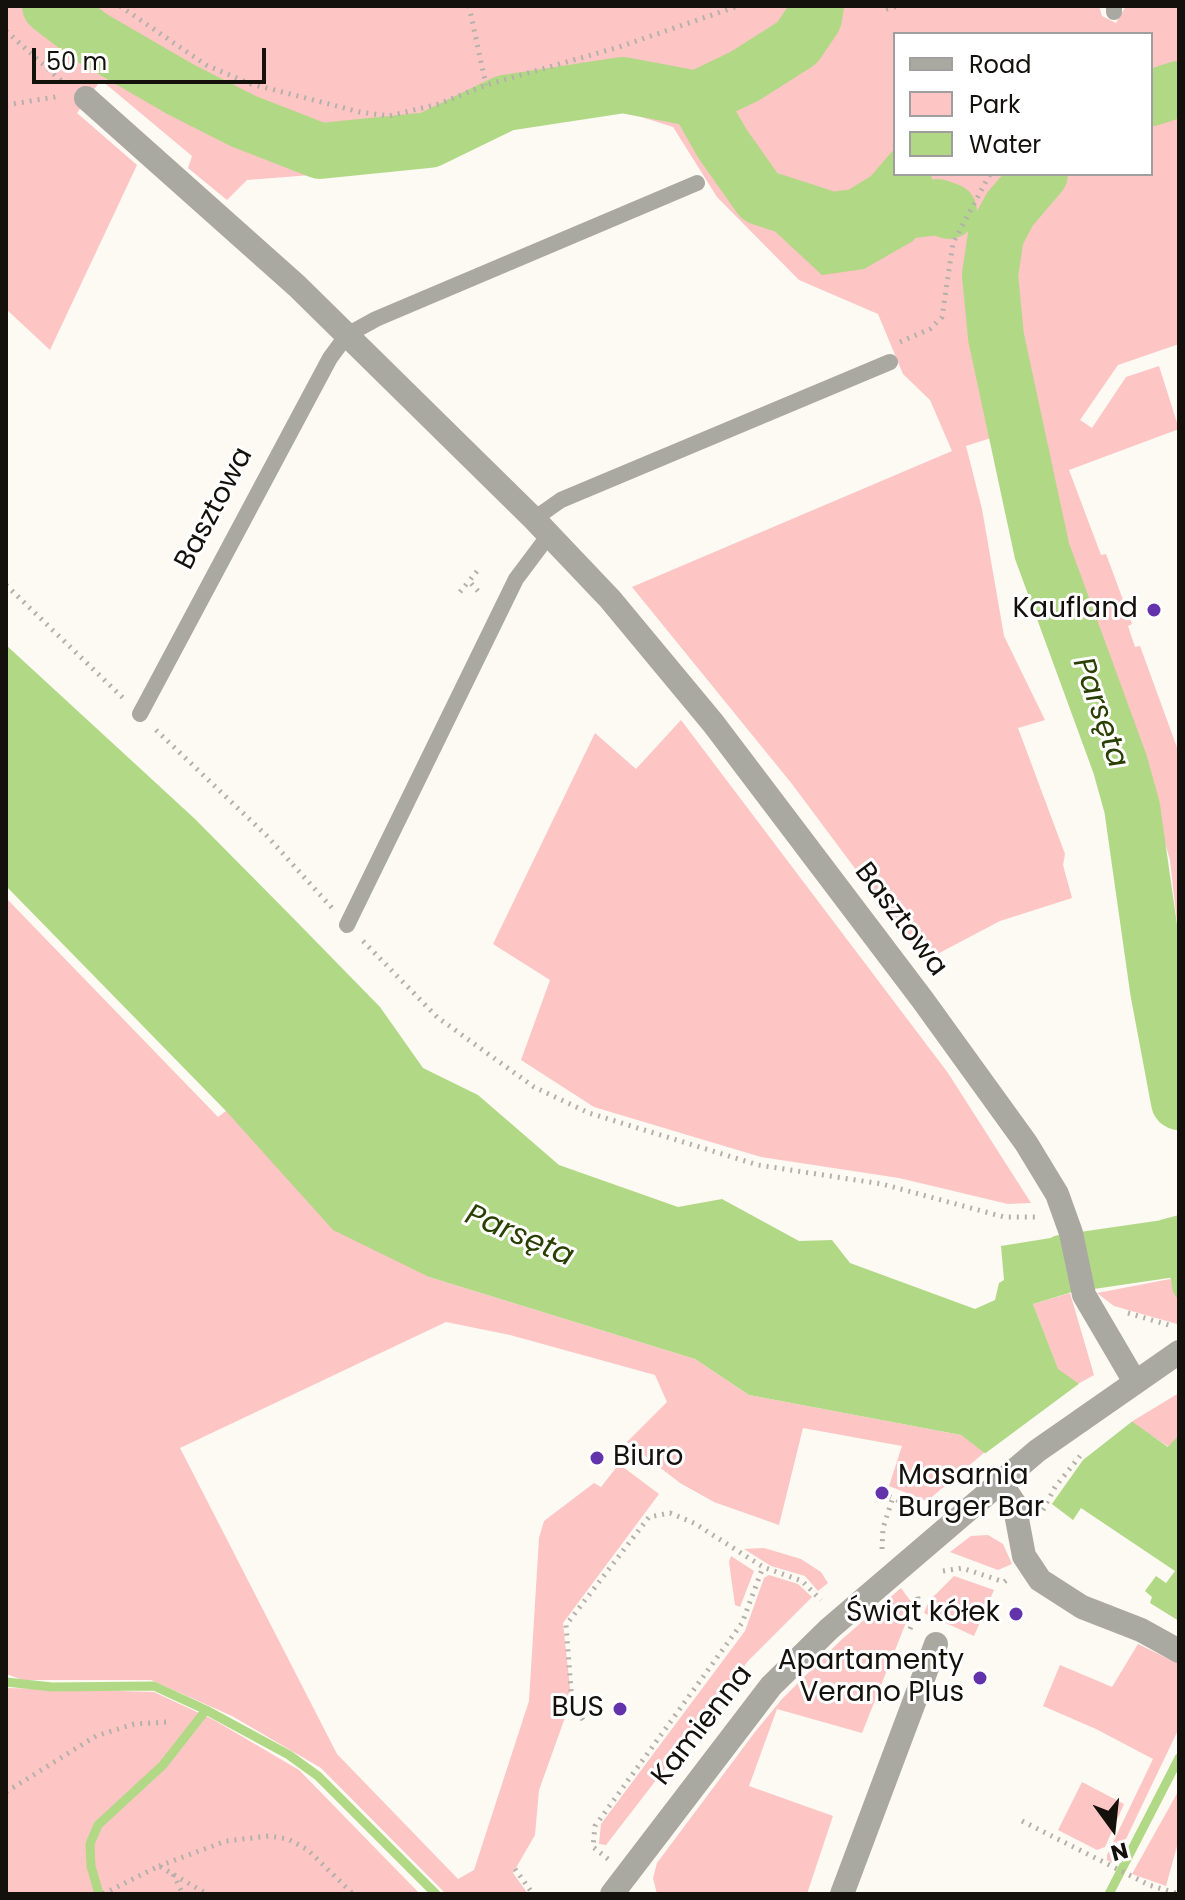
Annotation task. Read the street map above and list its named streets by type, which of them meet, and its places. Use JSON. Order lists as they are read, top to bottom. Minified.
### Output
{"streets":{"street":["Basztowa","Kamienna"]},"crossings":[["Basztowa","Kamienna"]],"water":["Parsęta"],"places":["Kaufland","Biuro","Masarnia Burger Bar","Świat kółek","Apartamenty Verano Plus","BUS"],"legend":["Road","Park","Water"],"scale_bar":"50 m","north":"bottom"}
